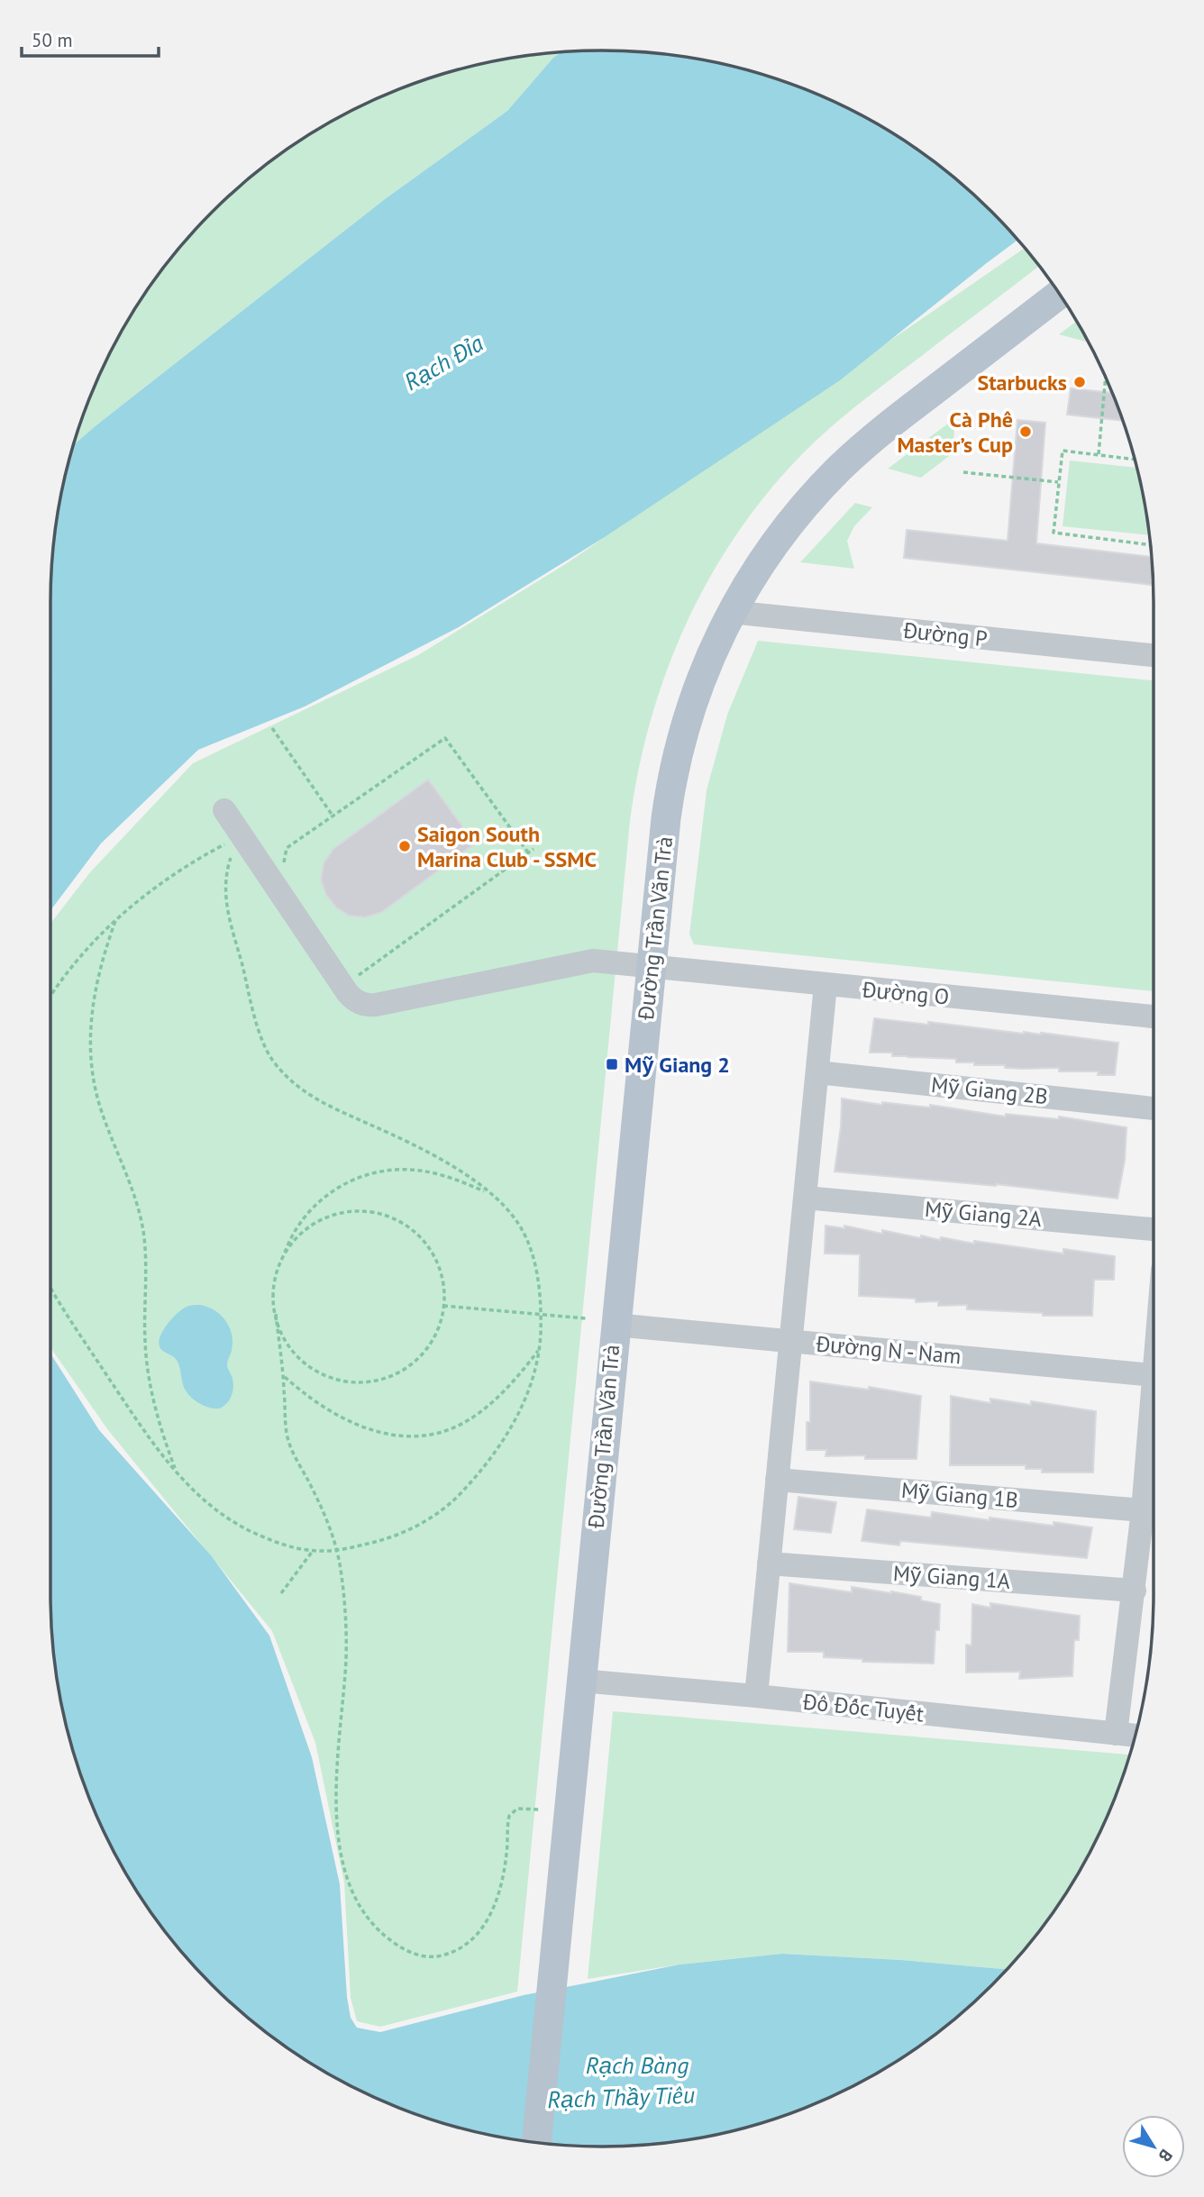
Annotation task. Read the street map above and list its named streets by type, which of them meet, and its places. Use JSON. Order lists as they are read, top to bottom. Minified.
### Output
{"streets":{"main road":["Đường Trần Văn Trà"],"street":["Đường P","Đường O","Mỹ Giang 2B","Mỹ Giang 2A","Đường N - Nam","Mỹ Giang 1B","Mỹ Giang 1A","Đô Đốc Tuyết"]},"crossings":[["Đường P","Đường Trần Văn Trà"],["Đường Trần Văn Trà","Đường O"],["Đường Trần Văn Trà","Đường N - Nam"],["Đường Trần Văn Trà","Đô Đốc Tuyết"]],"water":["Rạch Đỉa","Rạch Bàng","Rạch Thầy Tiêu"],"places":{"other":["Starbucks","Cà Phê Master’s Cup","Saigon South Marina Club - SSMC"],"transit":["Mỹ Giang 2"]},"scale_bar":"50 m","north":"bottom right"}
